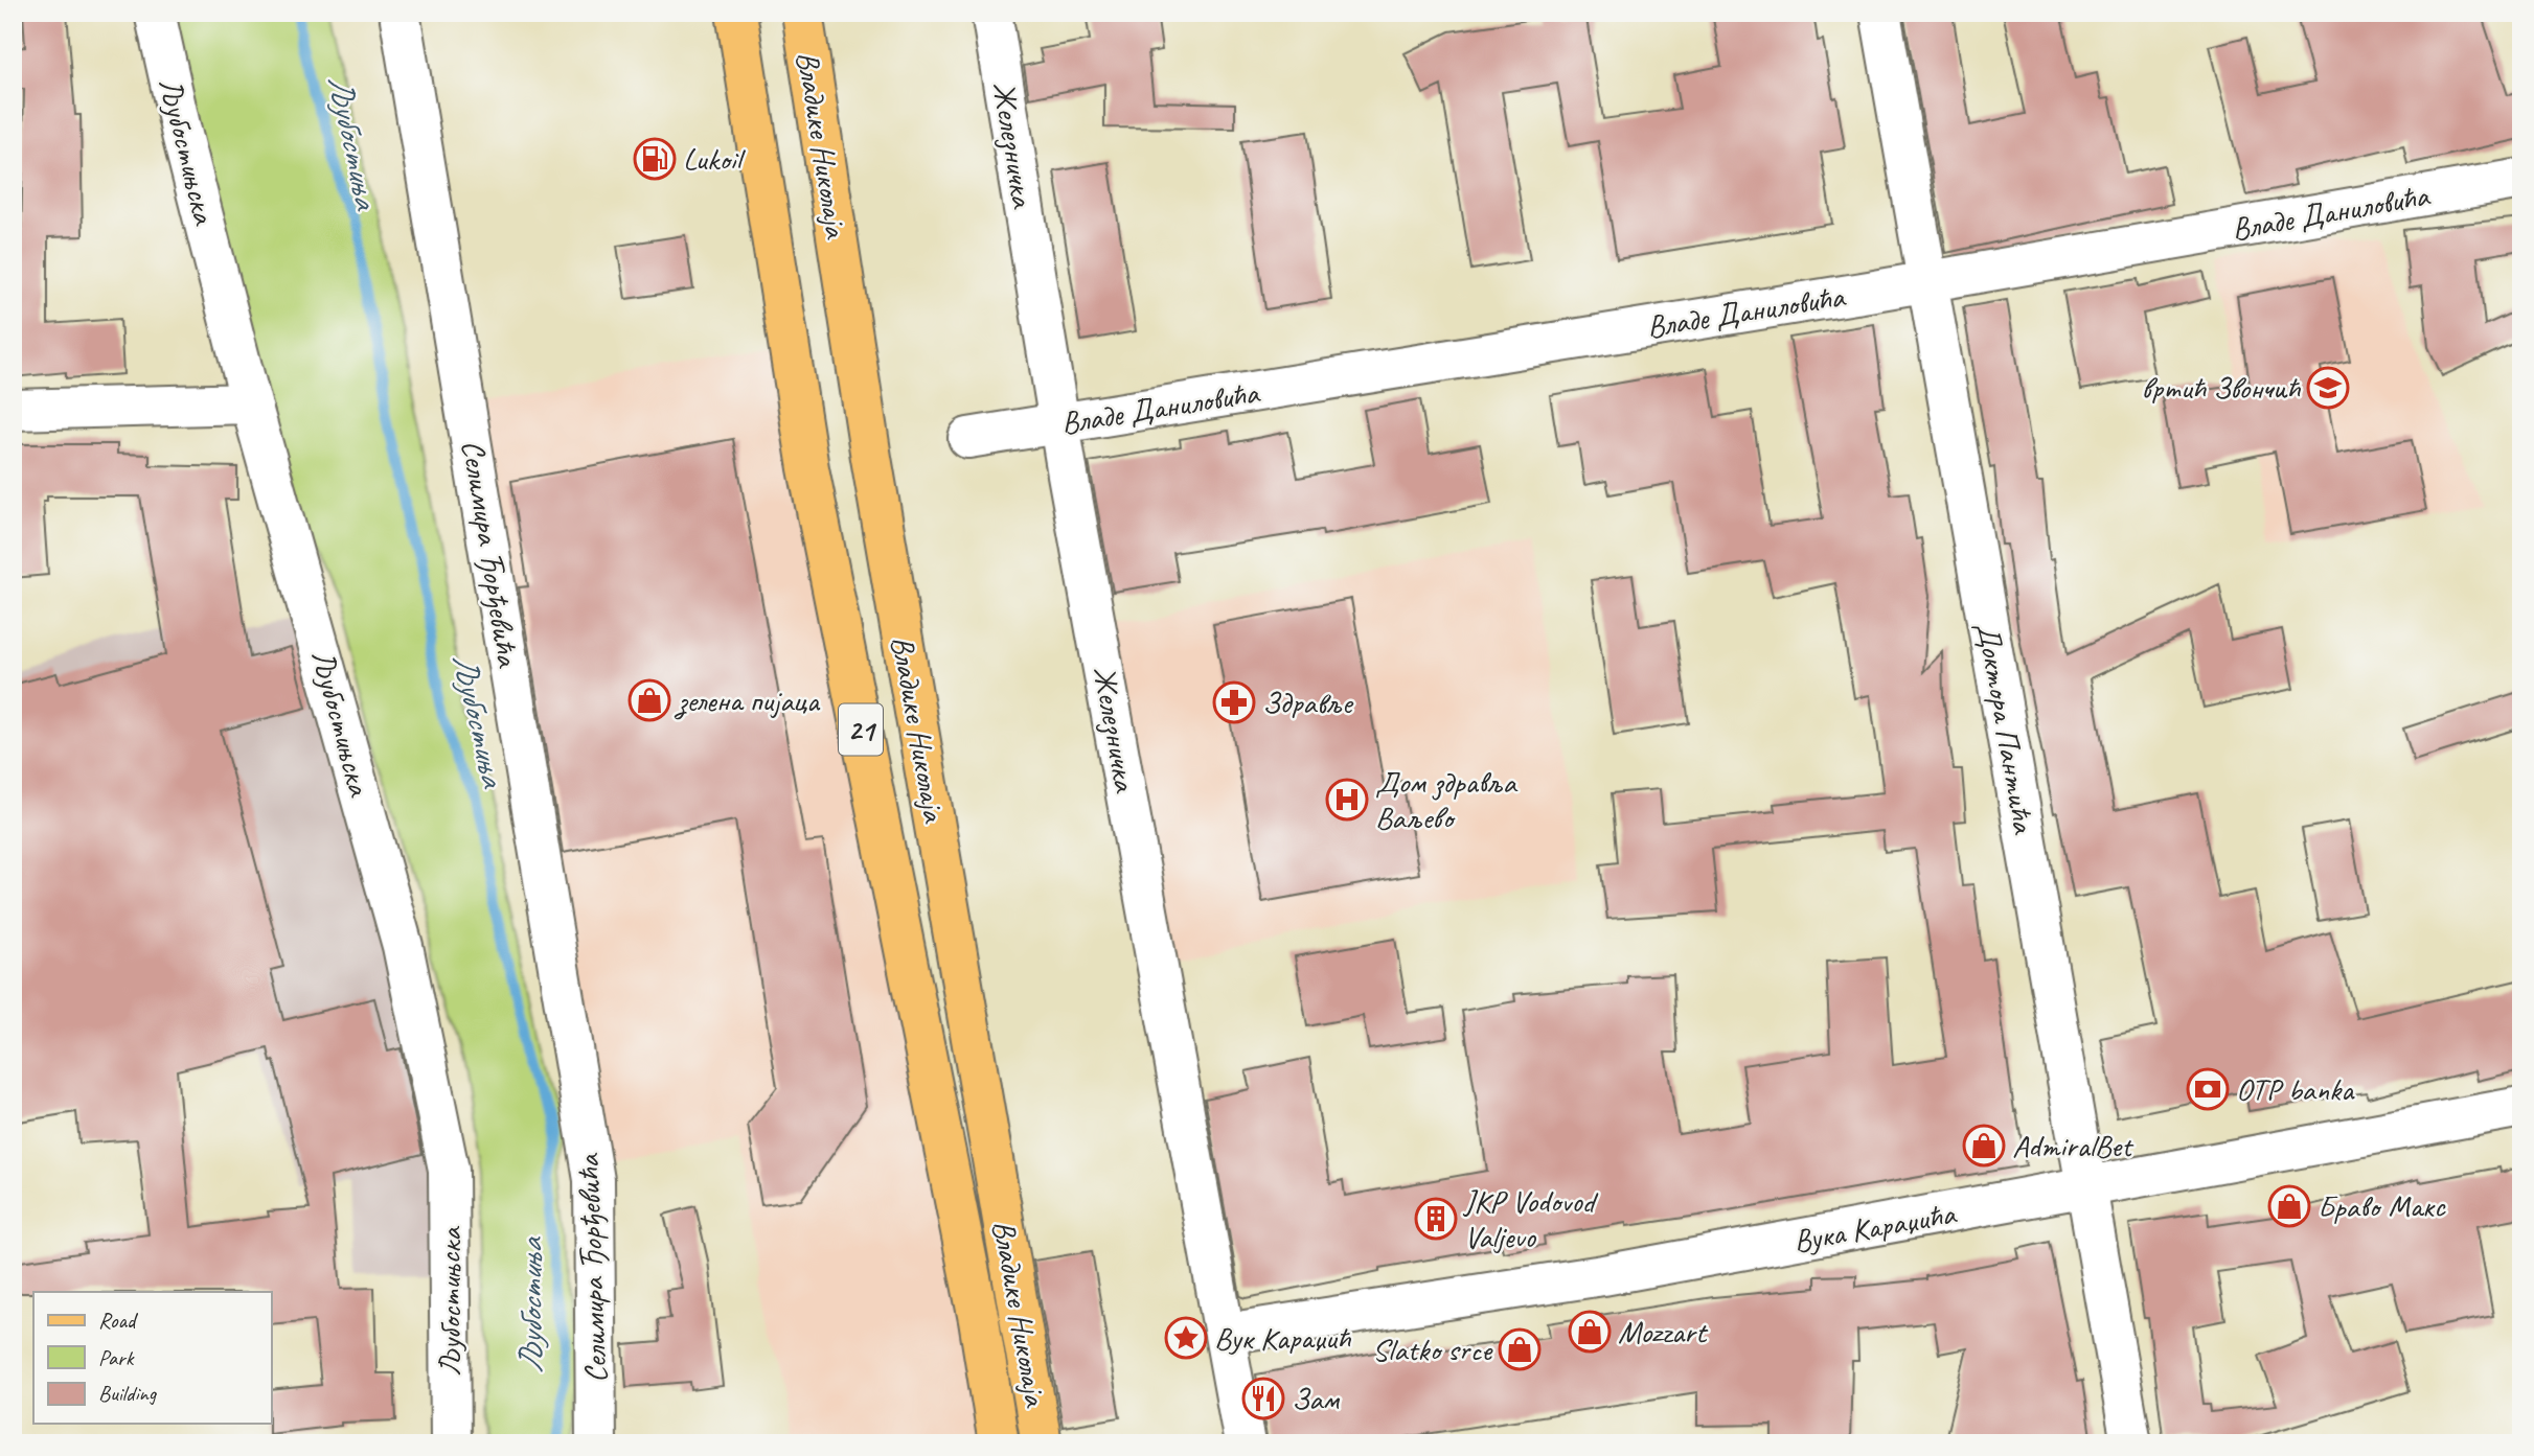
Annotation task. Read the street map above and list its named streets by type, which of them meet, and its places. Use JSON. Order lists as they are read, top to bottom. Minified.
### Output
{"streets":{"main road":["Владике Николаја","21"],"street":["Железничка","Љубостињска","Владе Даниловића","Селимира Ђорђевића","Доктора Пантића","Вука Караџића"]},"crossings":[["Железничка","Владе Даниловића"],["Железничка","Вука Караџића"],["Владе Даниловића","Доктора Пантића"],["Доктора Пантића","Вука Караџића"]],"water":["Љубостиња"],"places":{"fuel station":["Lukoil"],"school or university":["вртић Звончић"],"shop":["зелена пијаца","AdmiralBet","Браво Макс","Mozzart","Slatko srce"],"pharmacy":["Здравље"],"hospital":["Дом здравља Ваљево"],"bank":["OTP banka"],"building":["JKP Vodovod Valjevo"],"place":["Вук Караџић"],"restaurant":["Зам"]},"legend":["Road","Park","Building"]}
